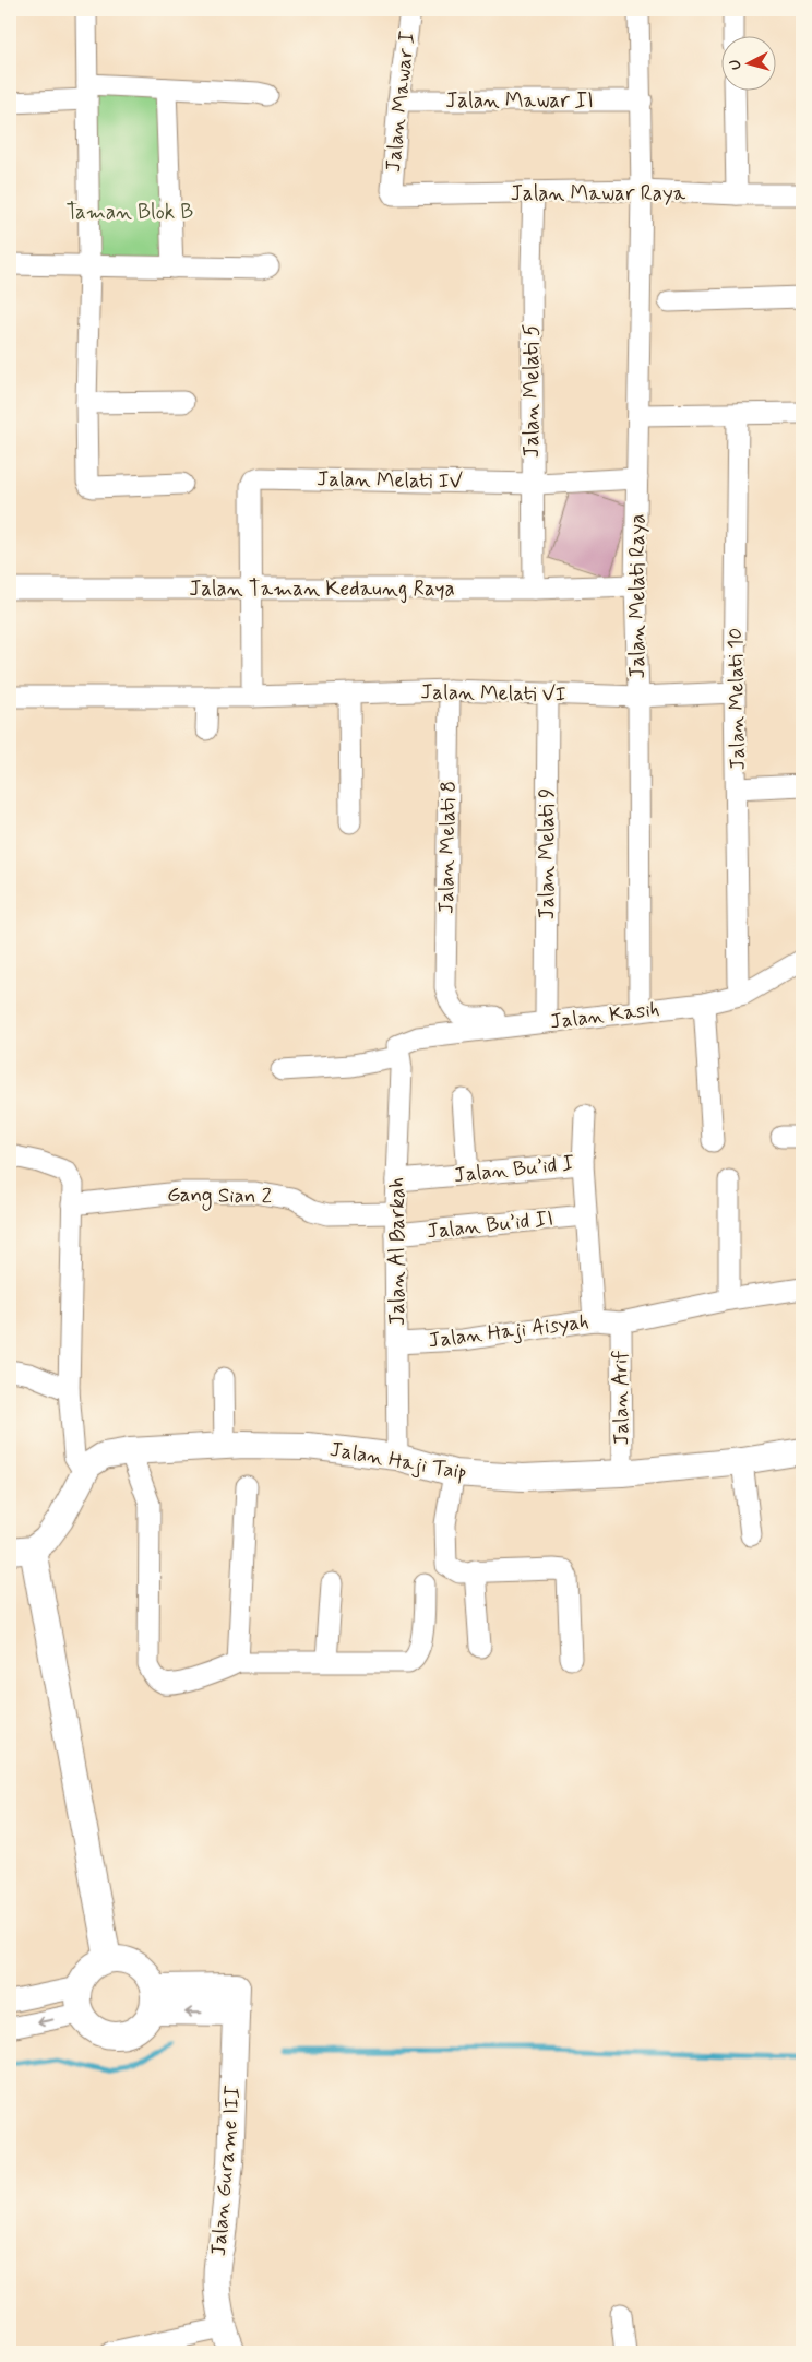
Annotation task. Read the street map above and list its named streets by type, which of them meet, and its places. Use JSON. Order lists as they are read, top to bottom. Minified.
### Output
{"streets":{"street":["Jalan Mawar II","Jalan Mawar I","Jalan Mawar Raya","Jalan Melati 5","Jalan Melati IV","Jalan Taman Kedaung Raya","Jalan Melati Raya","Jalan Melati VI","Jalan Melati 10","Jalan Melati 8","Jalan Melati 9","Jalan Kasih","Jalan Bu’id I","Gang Sian 2","Jalan Bu’id II","Jalan Al Barkah","Jalan Haji Aisyah","Jalan Arif","Jalan Haji Taip","Jalan Gurame III"]},"crossings":[["Jalan Mawar II","Jalan Mawar I"],["Jalan Mawar II","Jalan Melati Raya"],["Jalan Mawar I","Jalan Mawar Raya"],["Jalan Mawar Raya","Jalan Melati 5"],["Jalan Mawar Raya","Jalan Melati Raya"],["Jalan Melati 5","Jalan Melati IV"],["Jalan Melati 5","Jalan Taman Kedaung Raya"],["Jalan Melati IV","Jalan Taman Kedaung Raya"],["Jalan Melati IV","Jalan Melati Raya"],["Jalan Taman Kedaung Raya","Jalan Melati Raya"],["Jalan Melati Raya","Jalan Melati VI"],["Jalan Melati VI","Jalan Melati 10"],["Jalan Melati VI","Jalan Melati 8"],["Jalan Melati VI","Jalan Melati 9"],["Jalan Melati 8","Jalan Melati 9"],["Jalan Kasih","Jalan Al Barkah"],["Jalan Bu’id I","Jalan Al Barkah"],["Gang Sian 2","Jalan Al Barkah"],["Jalan Bu’id II","Jalan Al Barkah"],["Jalan Al Barkah","Jalan Haji Aisyah"],["Jalan Al Barkah","Jalan Haji Taip"],["Jalan Haji Aisyah","Jalan Arif"],["Jalan Arif","Jalan Haji Taip"]],"parks":["Taman Blok B"],"north":"left"}
